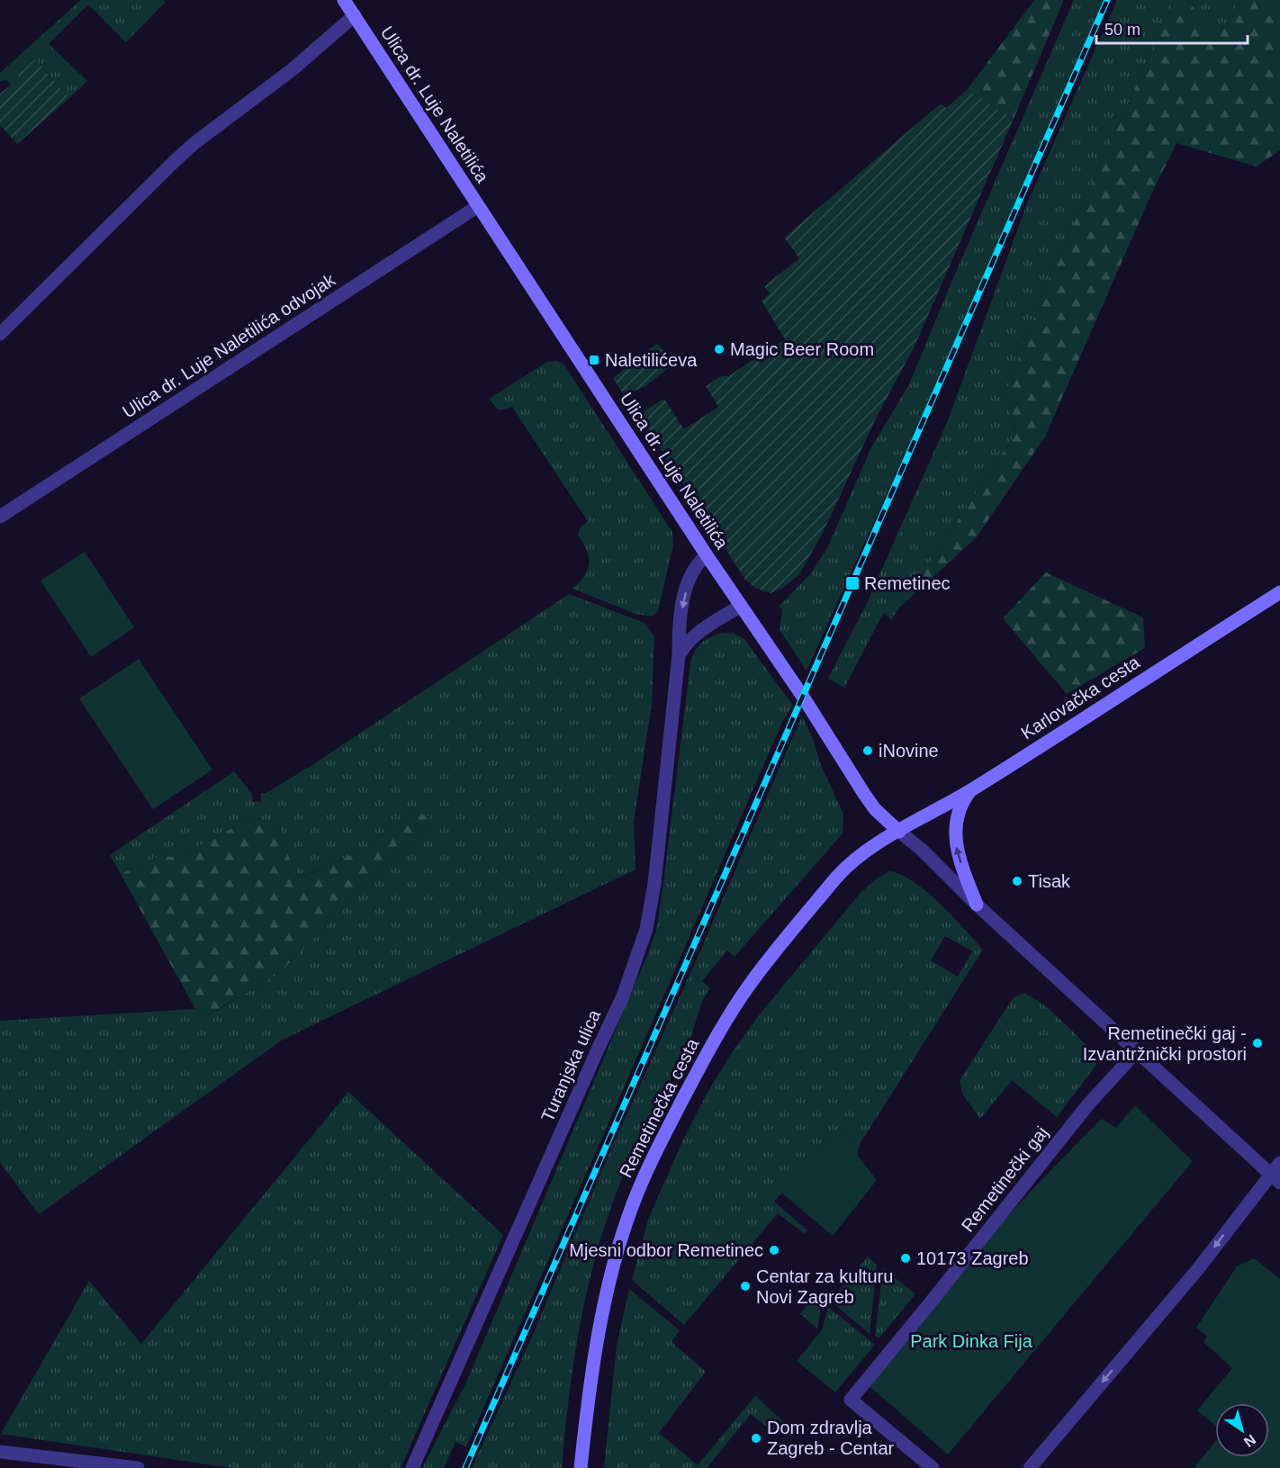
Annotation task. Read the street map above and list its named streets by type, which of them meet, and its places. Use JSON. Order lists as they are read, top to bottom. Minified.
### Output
{"streets":{"main road":["Ulica dr. Luje Naletilića","Karlovačka cesta","Remetinečka cesta"],"street":["Ulica dr. Luje Naletilića odvojak","Turanjska ulica","Remetinečki gaj"]},"crossings":[["Ulica dr. Luje Naletilića","Ulica dr. Luje Naletilića odvojak"],["Ulica dr. Luje Naletilića","Karlovačka cesta"],["Ulica dr. Luje Naletilića","Turanjska ulica"],["Ulica dr. Luje Naletilića","Remetinečka cesta"],["Karlovačka cesta","Remetinečka cesta"]],"parks":["Park Dinka Fija"],"places":{"other":["Magic Beer Room","iNovine","Tisak","Remetinečki gaj - Izvantržnički prostori","Mjesni odbor Remetinec","10173 Zagreb","Centar za kulturu Novi Zagreb","Dom zdravlja Zagreb - Centar"],"transit":["Naletilićeva","Remetinec"]},"scale_bar":"50 m","north":"bottom right"}
